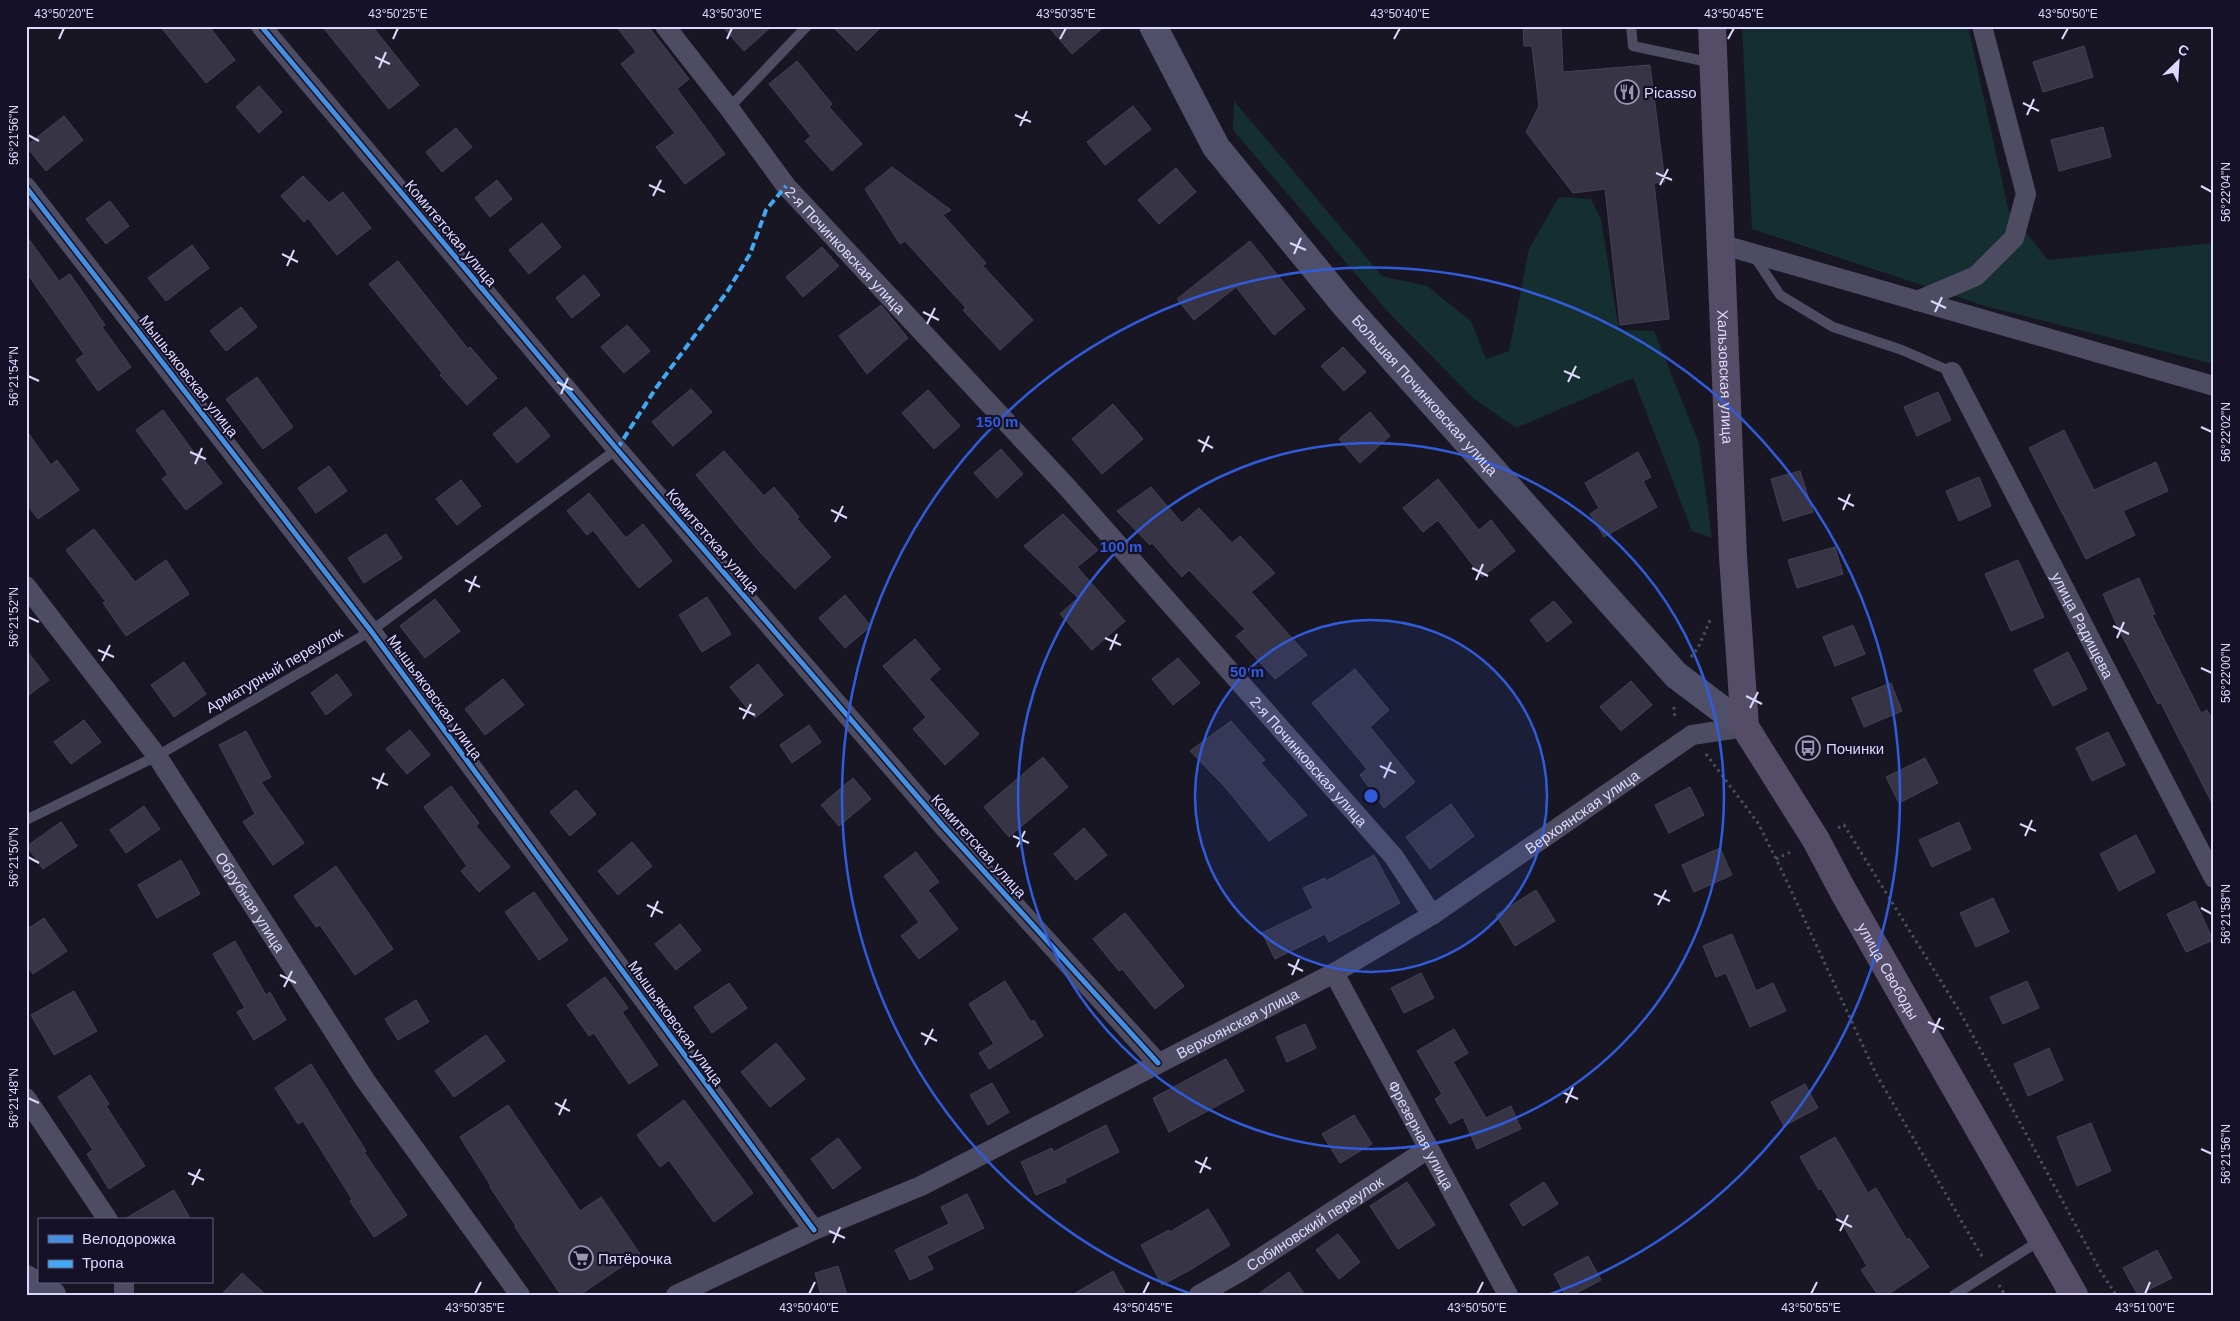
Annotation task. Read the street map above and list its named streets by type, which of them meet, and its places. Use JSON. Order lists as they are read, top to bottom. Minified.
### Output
{"streets":{"main road":["Хальзовская улица","улица Свободы"],"street":["Комитетская улица","2-я Починковская улица","Мышьяковская улица","Большая Починковская улица","улица Радищева","Верхоянская улица","Обрубная улица","Фрезерная улица","Собиновский переулок"],"lane":["Арматурный переулок"]},"crossings":[["Комитетская улица","Арматурный переулок"],["Комитетская улица","Верхоянская улица"],["2-я Починковская улица","Верхоянская улица"],["Мышьяковская улица","Арматурный переулок"],["Мышьяковская улица","Верхоянская улица"],["Хальзовская улица","Большая Починковская улица"],["Хальзовская улица","Верхоянская улица"],["Хальзовская улица","улица Свободы"],["Большая Починковская улица","Верхоянская улица"],["Большая Починковская улица","улица Свободы"],["Арматурный переулок","Обрубная улица"],["Верхоянская улица","улица Свободы"],["Верхоянская улица","Фрезерная улица"],["Фрезерная улица","Собиновский переулок"]],"places":{"restaurant":["Picasso"],"bus stop":["Починки"],"supermarket":["Пятёрочка"]},"legend":["Велодорожка","Тропа"],"north":"top right","coordinates":["43°50'20\"E","43°50'25\"E","43°50'30\"E","43°50'35\"E","43°50'40\"E","43°50'45\"E","43°50'50\"E","56°21'56\"N","56°22'04\"N","56°21'54\"N","56°22'02\"N","56°21'52\"N","56°22'00\"N","56°21'50\"N","56°21'58\"N","56°21'48\"N","43°50'55\"E","43°51'00\"E"],"rings":["150 m","100 m","50 m"]}
